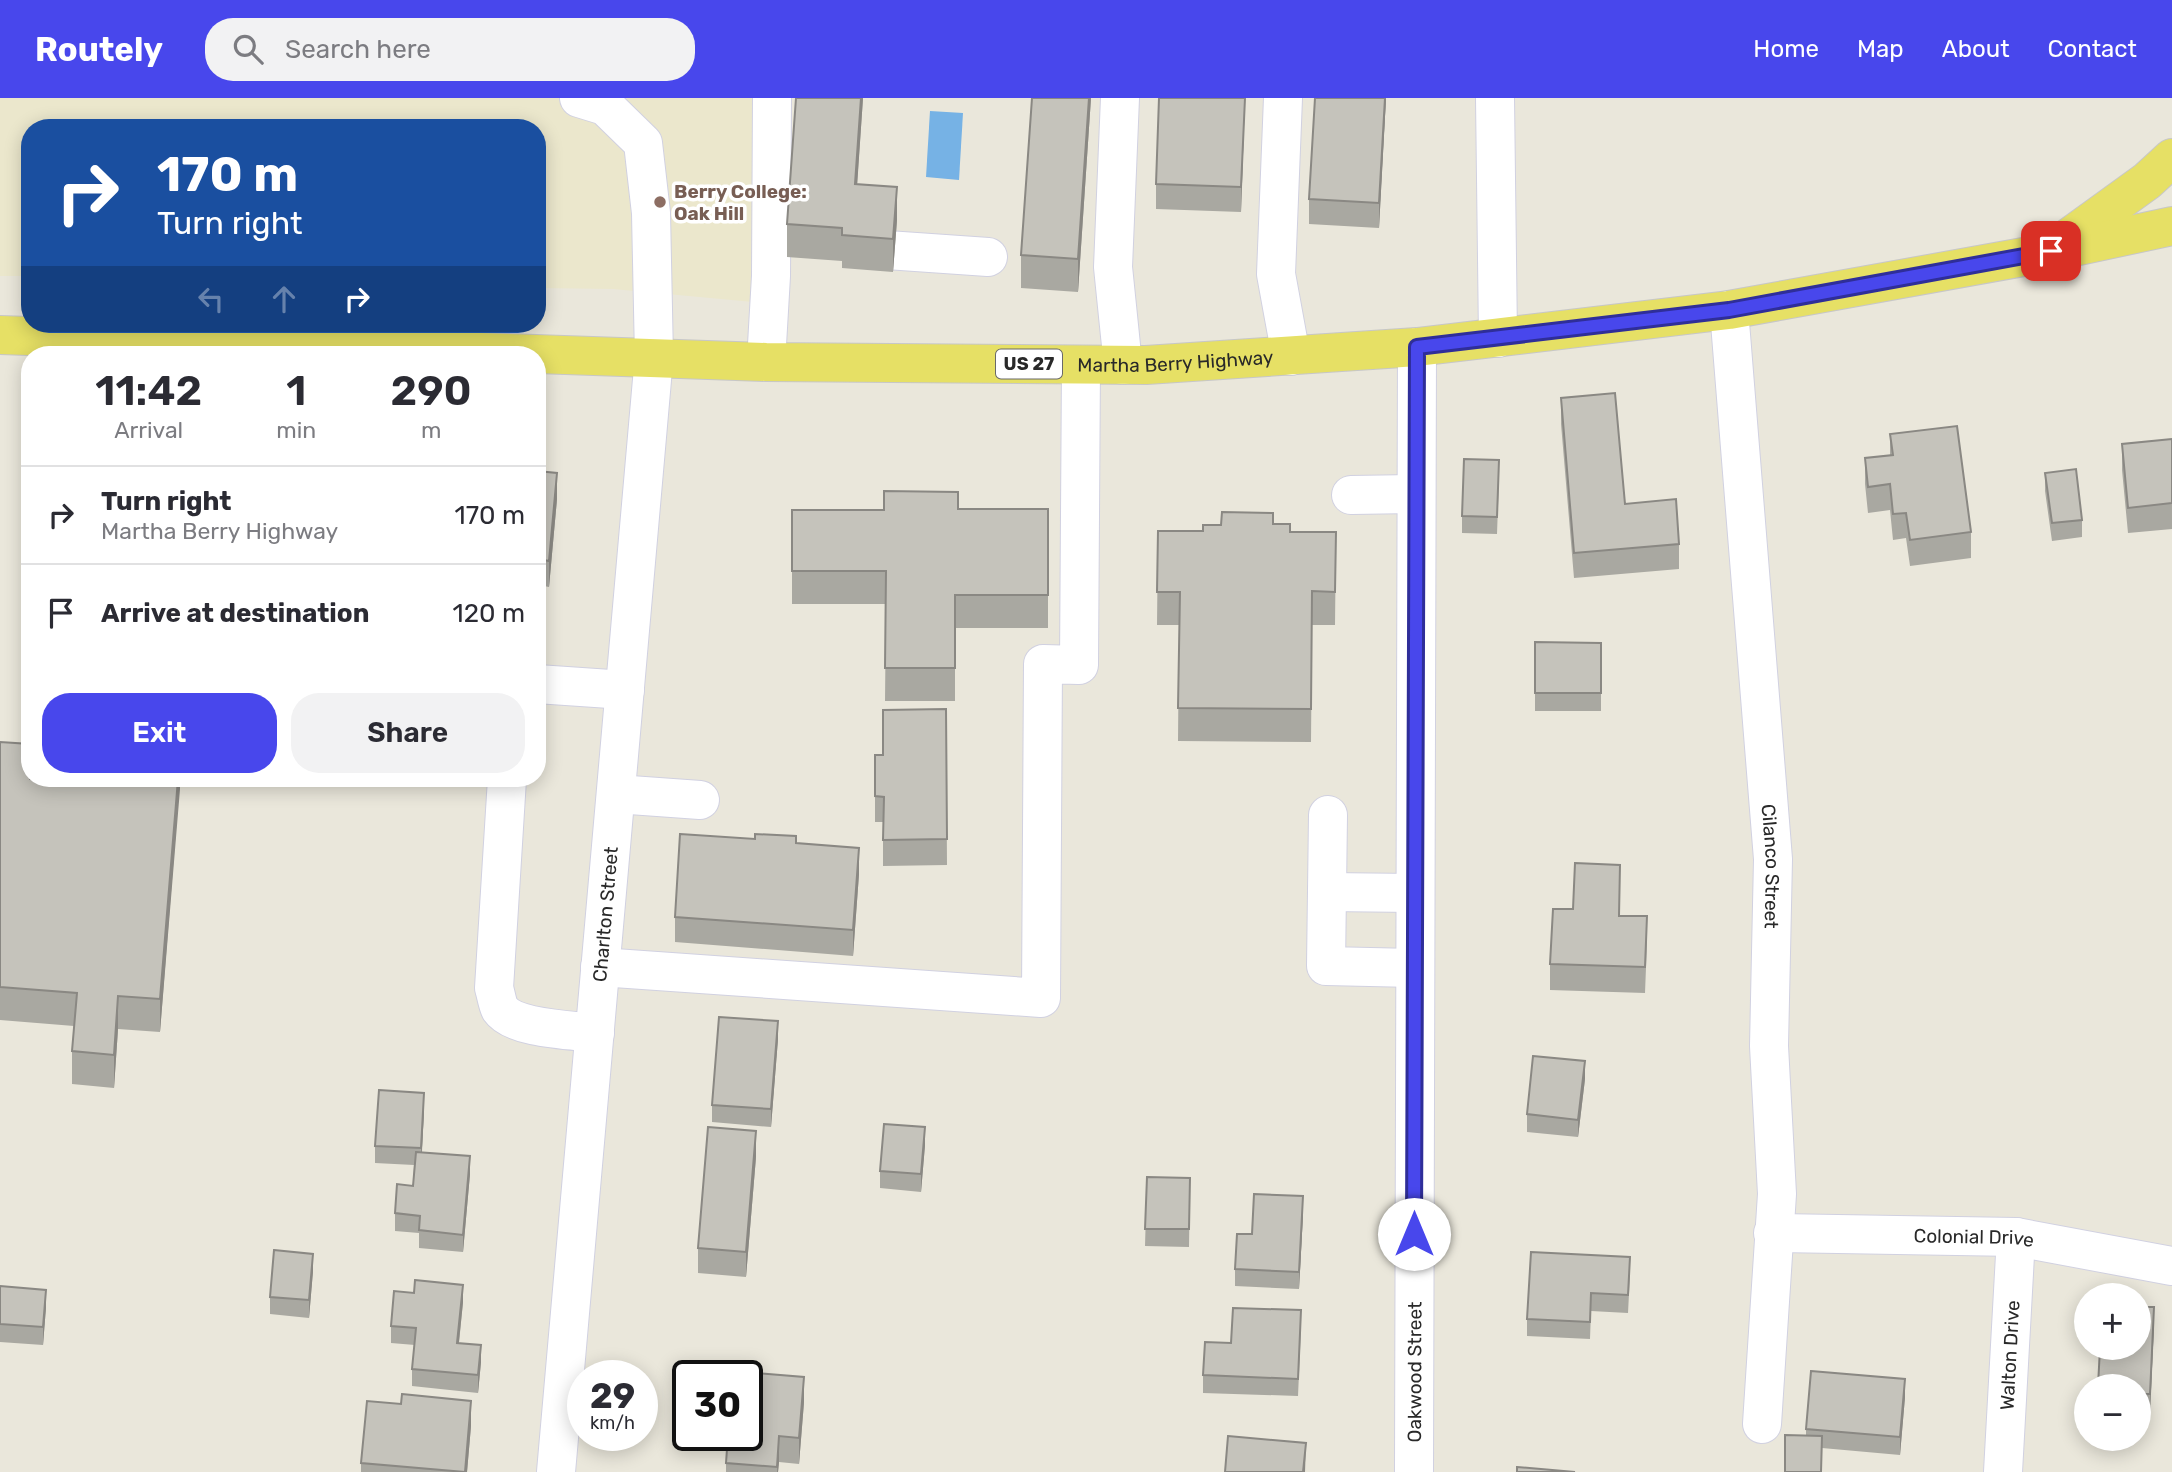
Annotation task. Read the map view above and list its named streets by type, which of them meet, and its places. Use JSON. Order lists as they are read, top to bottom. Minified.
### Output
{"streets":{"main road":["Martha Berry Highway","US 27"],"street":["Cilanco Street","Charlton Street","Colonial Drive","Walton Drive","Oakwood Street"]},"crossings":[["Martha Berry Highway","Cilanco Street"],["Martha Berry Highway","Charlton Street"],["Martha Berry Highway","Oakwood Street"],["Cilanco Street","Colonial Drive"],["Colonial Drive","Walton Drive"]],"places":["Berry College: Oak Hill"],"page":{"header":"Routely","search":"Search here","nav":["Home","Map","About","Contact"],"turn":["170 m","Turn right"],"eta":["11:42","Arrival","1","min","290","m"],"list":[{"name":"Turn right","note":"Martha Berry Highway","value":"170 m"},{"name":"Arrive at destination","value":"120 m"}],"buttons":["Exit","Share"],"map_buttons":["+","−"],"speed":"29 km/h","limit":"30"}}
